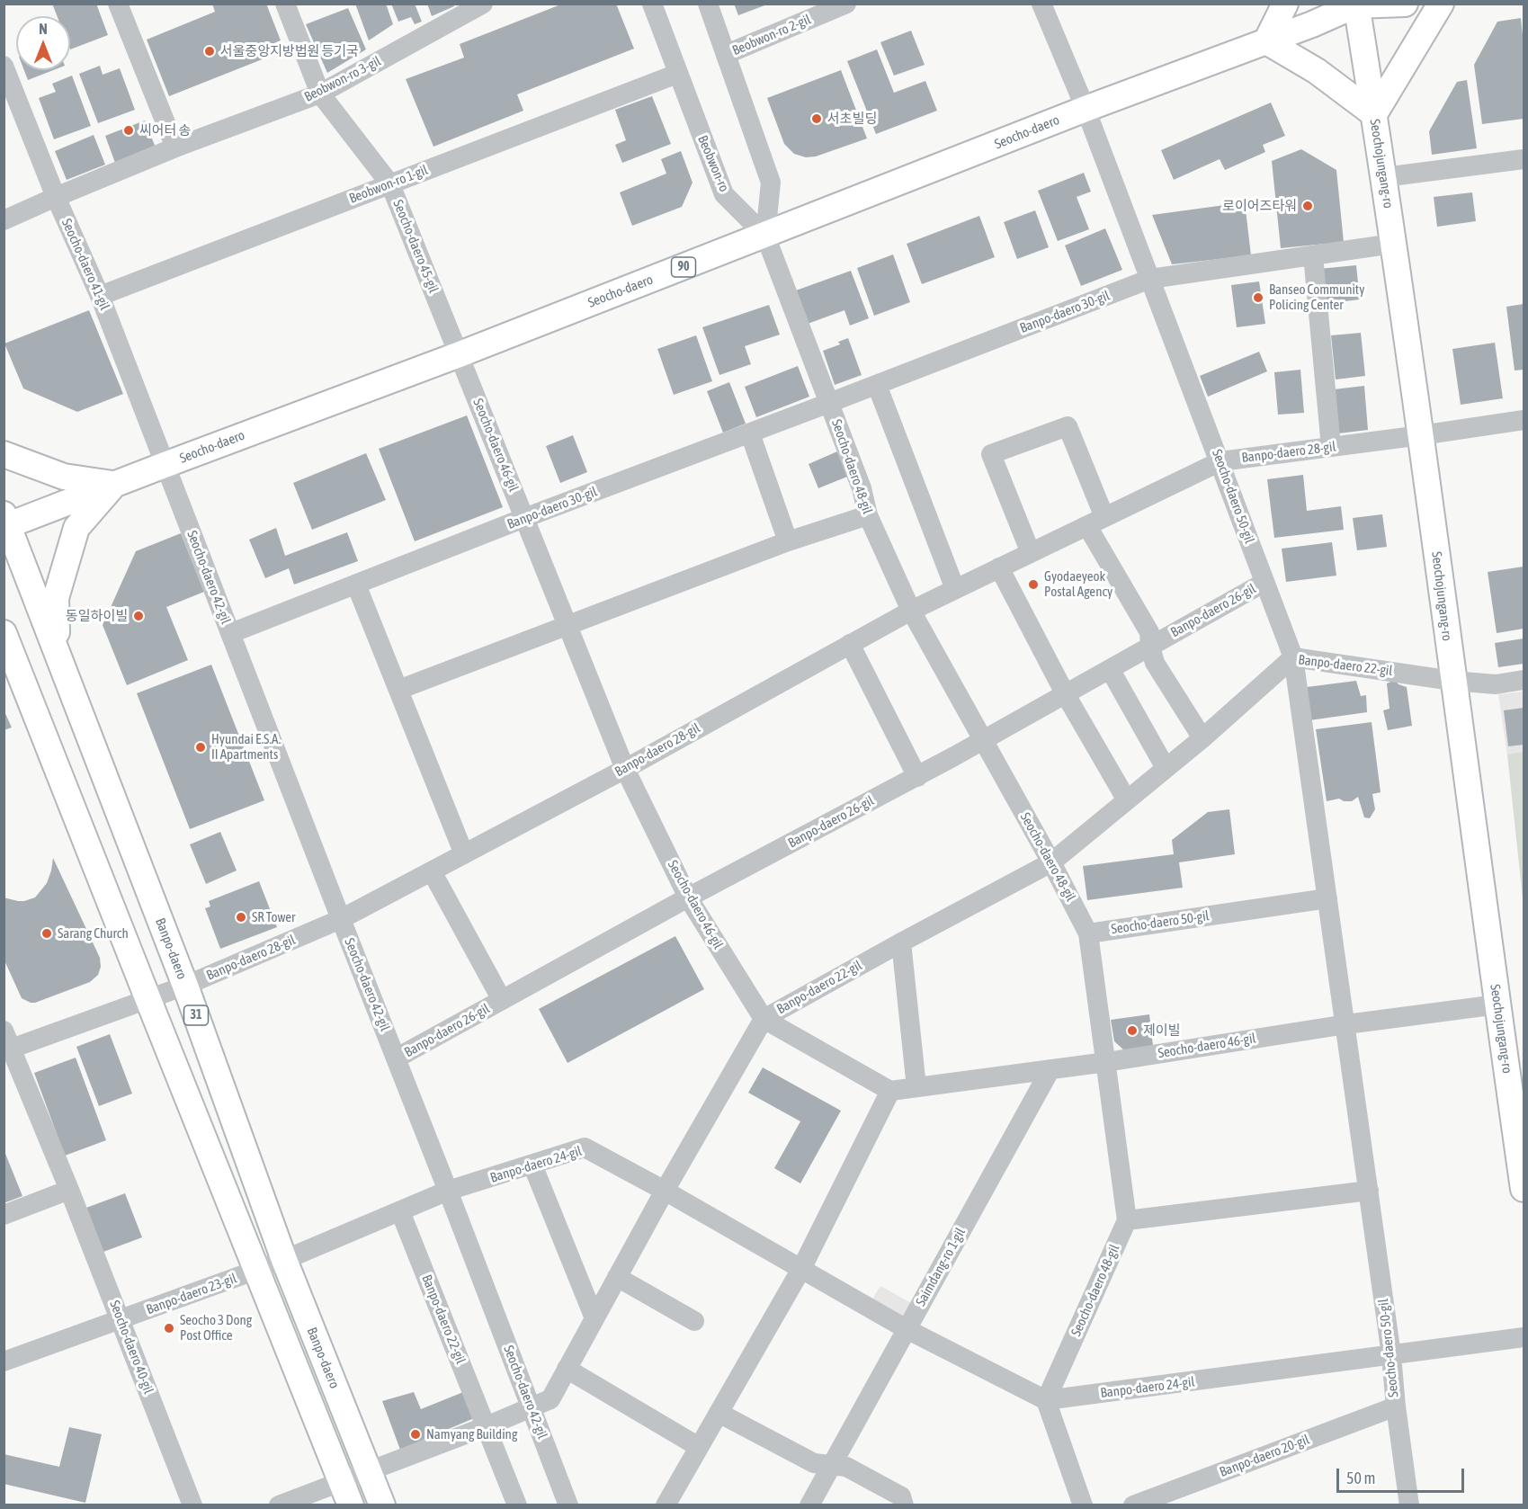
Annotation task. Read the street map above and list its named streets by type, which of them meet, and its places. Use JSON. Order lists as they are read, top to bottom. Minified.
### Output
{"streets":{"main road":["Seocho-daero","Seochojungang-ro","90","Banpo-daero","31"],"street":["Beobwon-ro 2-gil","Beobwon-ro 3-gil","Beobwon-ro","Beobwon-ro 1-gil","Seocho-daero 45-gil","Seocho-daero 41-gil","Banpo-daero 30-gil","Seocho-daero 46-gil","Banpo-daero 28-gil","Seocho-daero 48-gil","Seocho-daero 50-gil","Seocho-daero 42-gil","Banpo-daero 26-gil","Banpo-daero 22-gil","Banpo-daero 24-gil","Saimdang-ro 1-gil","Banpo-daero 23-gil","Seocho-daero 40-gil","Banpo-daero 20-gil"]},"crossings":[["Beobwon-ro 3-gil","Seocho-daero 45-gil"],["Beobwon-ro 3-gil","Seocho-daero 41-gil"],["Seocho-daero","Beobwon-ro"],["Seocho-daero","Seochojungang-ro"],["Seocho-daero","Seocho-daero 45-gil"],["Seocho-daero","Seocho-daero 41-gil"],["Seocho-daero","Seocho-daero 46-gil"],["Seocho-daero","Seocho-daero 48-gil"],["Seocho-daero","Seocho-daero 50-gil"],["Seocho-daero","Seocho-daero 42-gil"],["Seocho-daero","Banpo-daero"],["Beobwon-ro","Beobwon-ro 1-gil"],["Beobwon-ro","Seocho-daero 48-gil"],["Seochojungang-ro","Banpo-daero 30-gil"],["Seochojungang-ro","Seocho-daero 46-gil"],["Seochojungang-ro","Banpo-daero 28-gil"],["Seochojungang-ro","Banpo-daero 22-gil"],["Beobwon-ro 1-gil","Seocho-daero 45-gil"],["Beobwon-ro 1-gil","Seocho-daero 41-gil"],["Seocho-daero 45-gil","Seocho-daero 46-gil"],["Seocho-daero 41-gil","Seocho-daero 42-gil"],["Banpo-daero 30-gil","Seocho-daero 46-gil"],["Banpo-daero 30-gil","Seocho-daero 48-gil"],["Banpo-daero 30-gil","Seocho-daero 50-gil"],["Banpo-daero 30-gil","Seocho-daero 42-gil"],["Seocho-daero 46-gil","Banpo-daero 28-gil"],["Seocho-daero 46-gil","Seocho-daero 48-gil"],["Seocho-daero 46-gil","Seocho-daero 50-gil"],["Seocho-daero 46-gil","Banpo-daero 26-gil"],["Seocho-daero 46-gil","Banpo-daero 22-gil"],["Seocho-daero 46-gil","Saimdang-ro 1-gil"],["Banpo-daero 28-gil","Seocho-daero 48-gil"],["Banpo-daero 28-gil","Seocho-daero 50-gil"],["Banpo-daero 28-gil","Seocho-daero 42-gil"],["Banpo-daero 28-gil","Banpo-daero"],["Banpo-daero 28-gil","Seocho-daero 40-gil"],["Seocho-daero 48-gil","Seocho-daero 50-gil"],["Seocho-daero 48-gil","Banpo-daero 26-gil"],["Seocho-daero 48-gil","Banpo-daero 22-gil"],["Seocho-daero 48-gil","Banpo-daero 24-gil"],["Seocho-daero 50-gil","Banpo-daero 26-gil"],["Seocho-daero 50-gil","Banpo-daero 22-gil"],["Seocho-daero 50-gil","Banpo-daero 24-gil"],["Seocho-daero 50-gil","Banpo-daero 20-gil"],["Seocho-daero 42-gil","Banpo-daero 26-gil"],["Seocho-daero 42-gil","Banpo-daero 22-gil"],["Seocho-daero 42-gil","Banpo-daero 24-gil"],["Banpo-daero 22-gil","Banpo-daero"],["Banpo-daero 22-gil","Banpo-daero 24-gil"],["Banpo-daero","Banpo-daero 24-gil"],["Banpo-daero 24-gil","Saimdang-ro 1-gil"],["Banpo-daero 24-gil","Banpo-daero 23-gil"],["Banpo-daero 23-gil","Seocho-daero 40-gil"]],"places":["서울중앙지방법원 등기국","서초빌딩","씨어터 송","로이어즈타워","Banseo Community Policing Center","Gyodaeyeok Postal Agency","동일하이빌","Hyundai E.S.A. II Apartments","SR Tower","Sarang Church","제이빌","Seocho 3 Dong Post Office","Namyang Building"],"scale_bar":"50 m","north":"top"}
